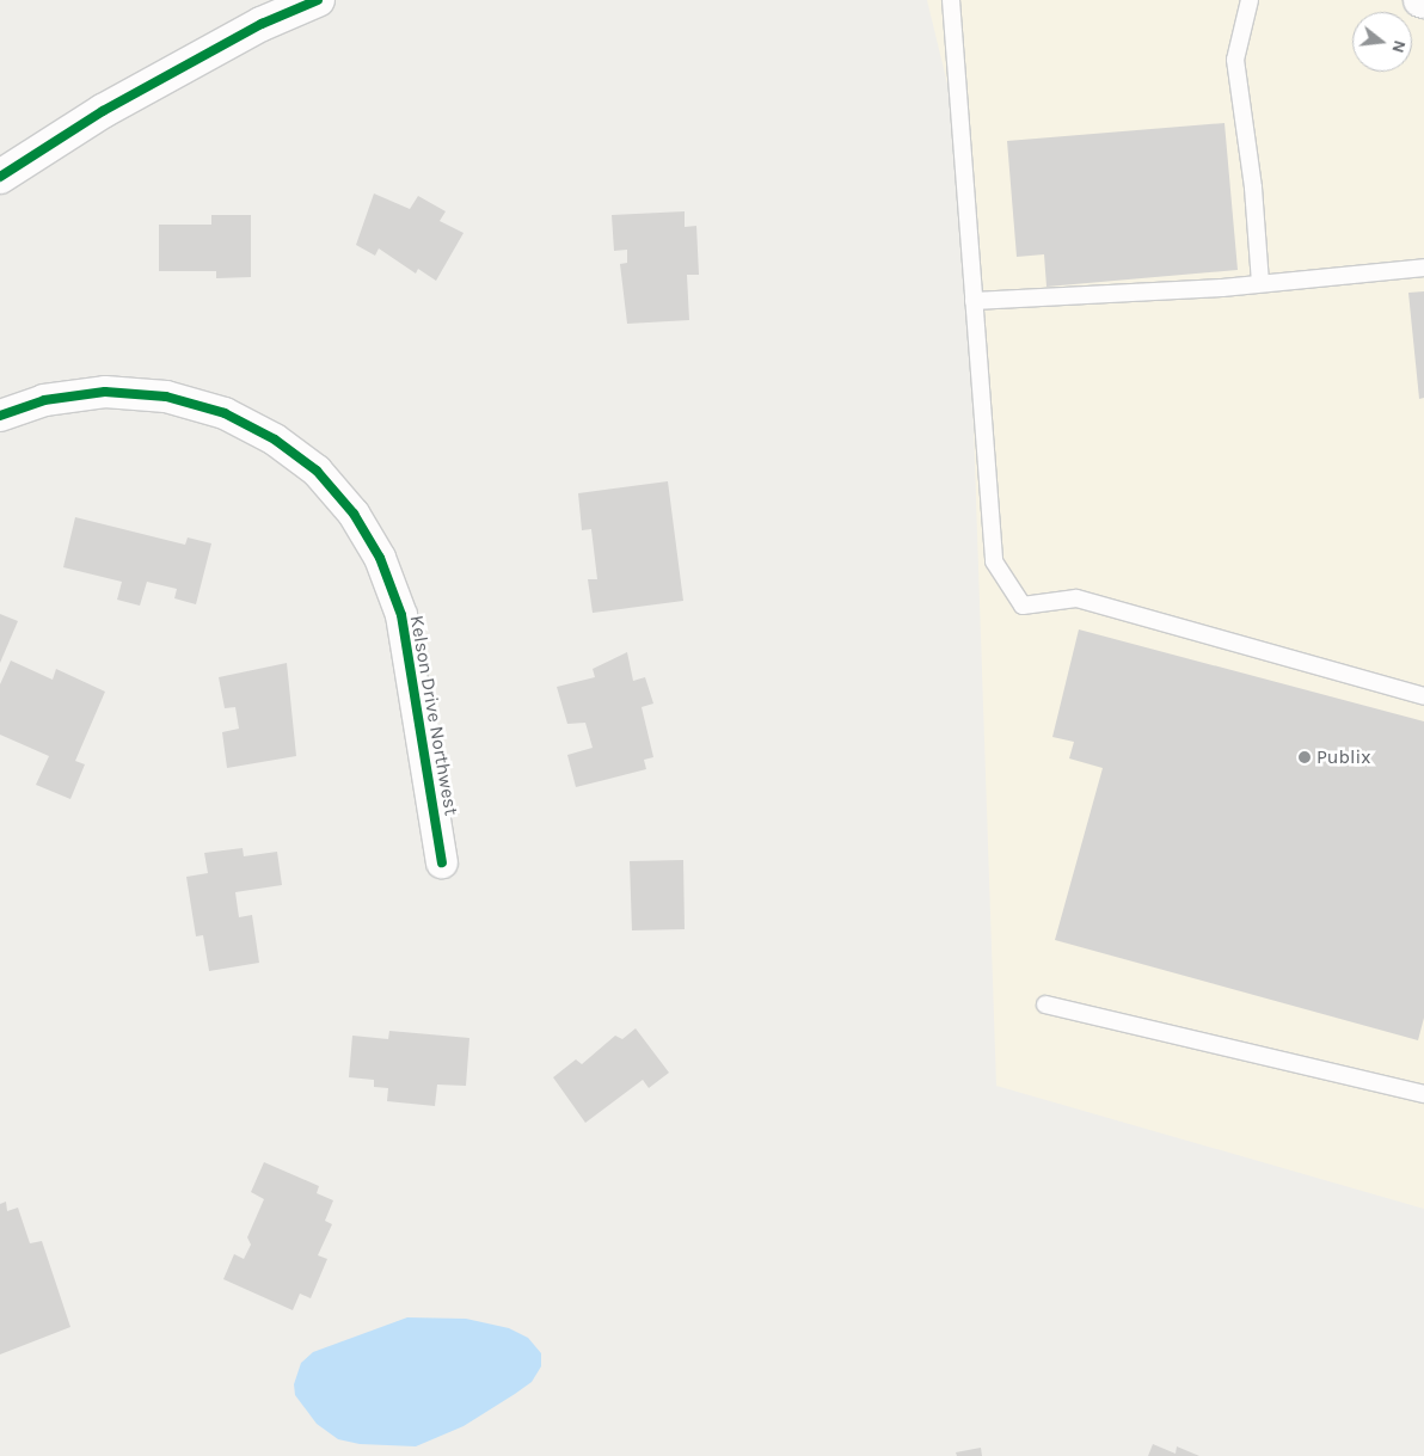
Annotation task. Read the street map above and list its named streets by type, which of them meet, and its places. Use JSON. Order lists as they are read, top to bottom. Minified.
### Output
{"streets":{"street":["Kelson Drive Northwest"]},"places":["Publix"],"north":"right"}
